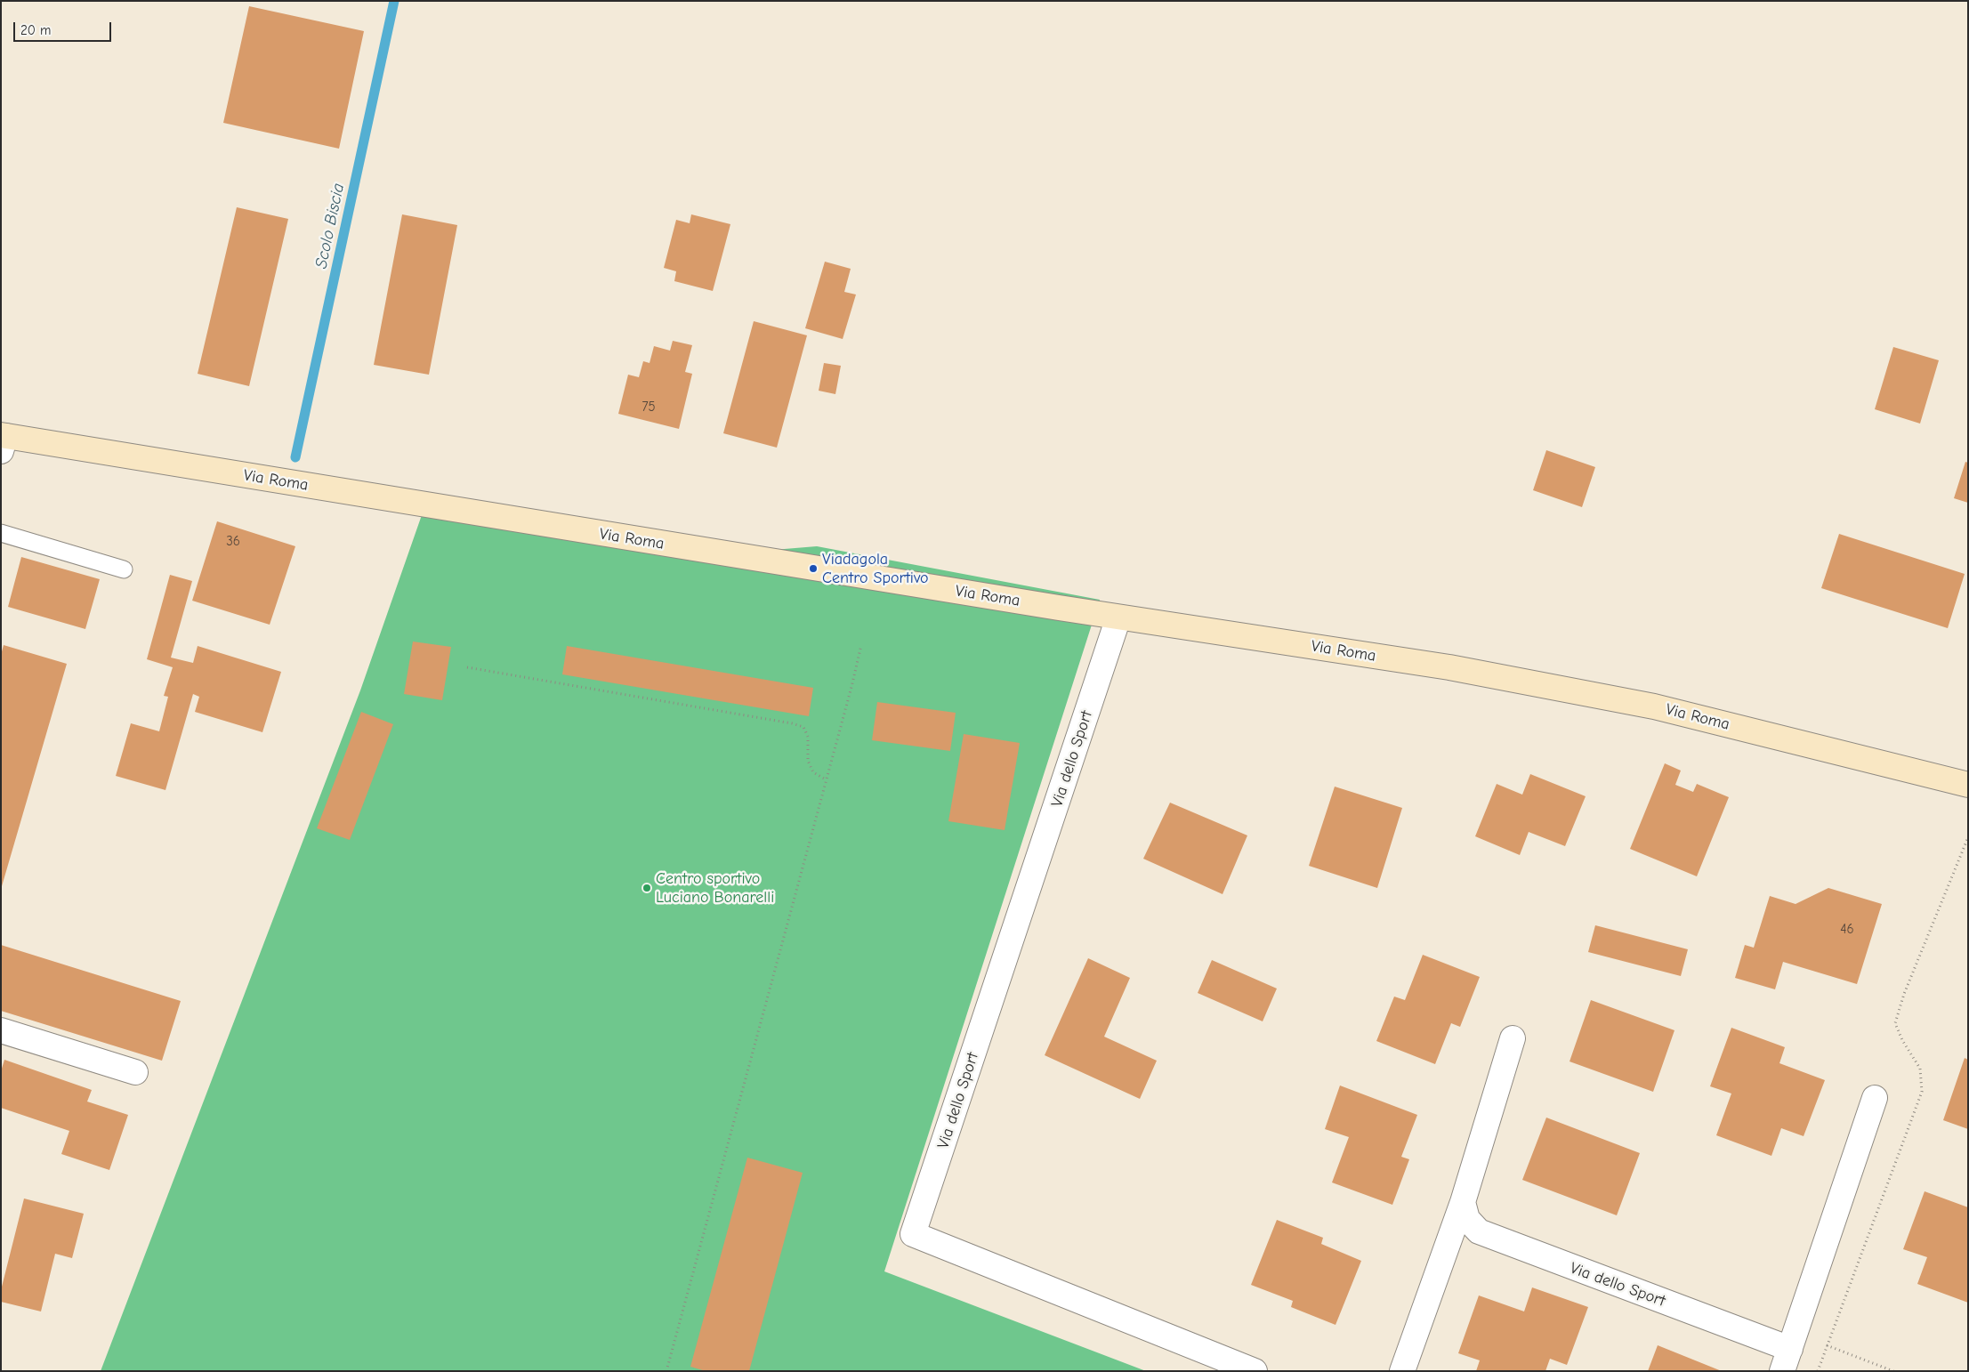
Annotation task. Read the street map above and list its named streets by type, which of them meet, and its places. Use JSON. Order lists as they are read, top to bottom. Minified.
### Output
{"streets":{"main road":["Via Roma"],"street":["Via dello Sport"]},"crossings":[["Via Roma","Via dello Sport"]],"water":["Scolo Biscia"],"places":["Viadagola Centro Sportivo","Centro sportivo Luciano Bonarelli"],"house_numbers":["75","36","46"],"scale_bar":"20 m"}
